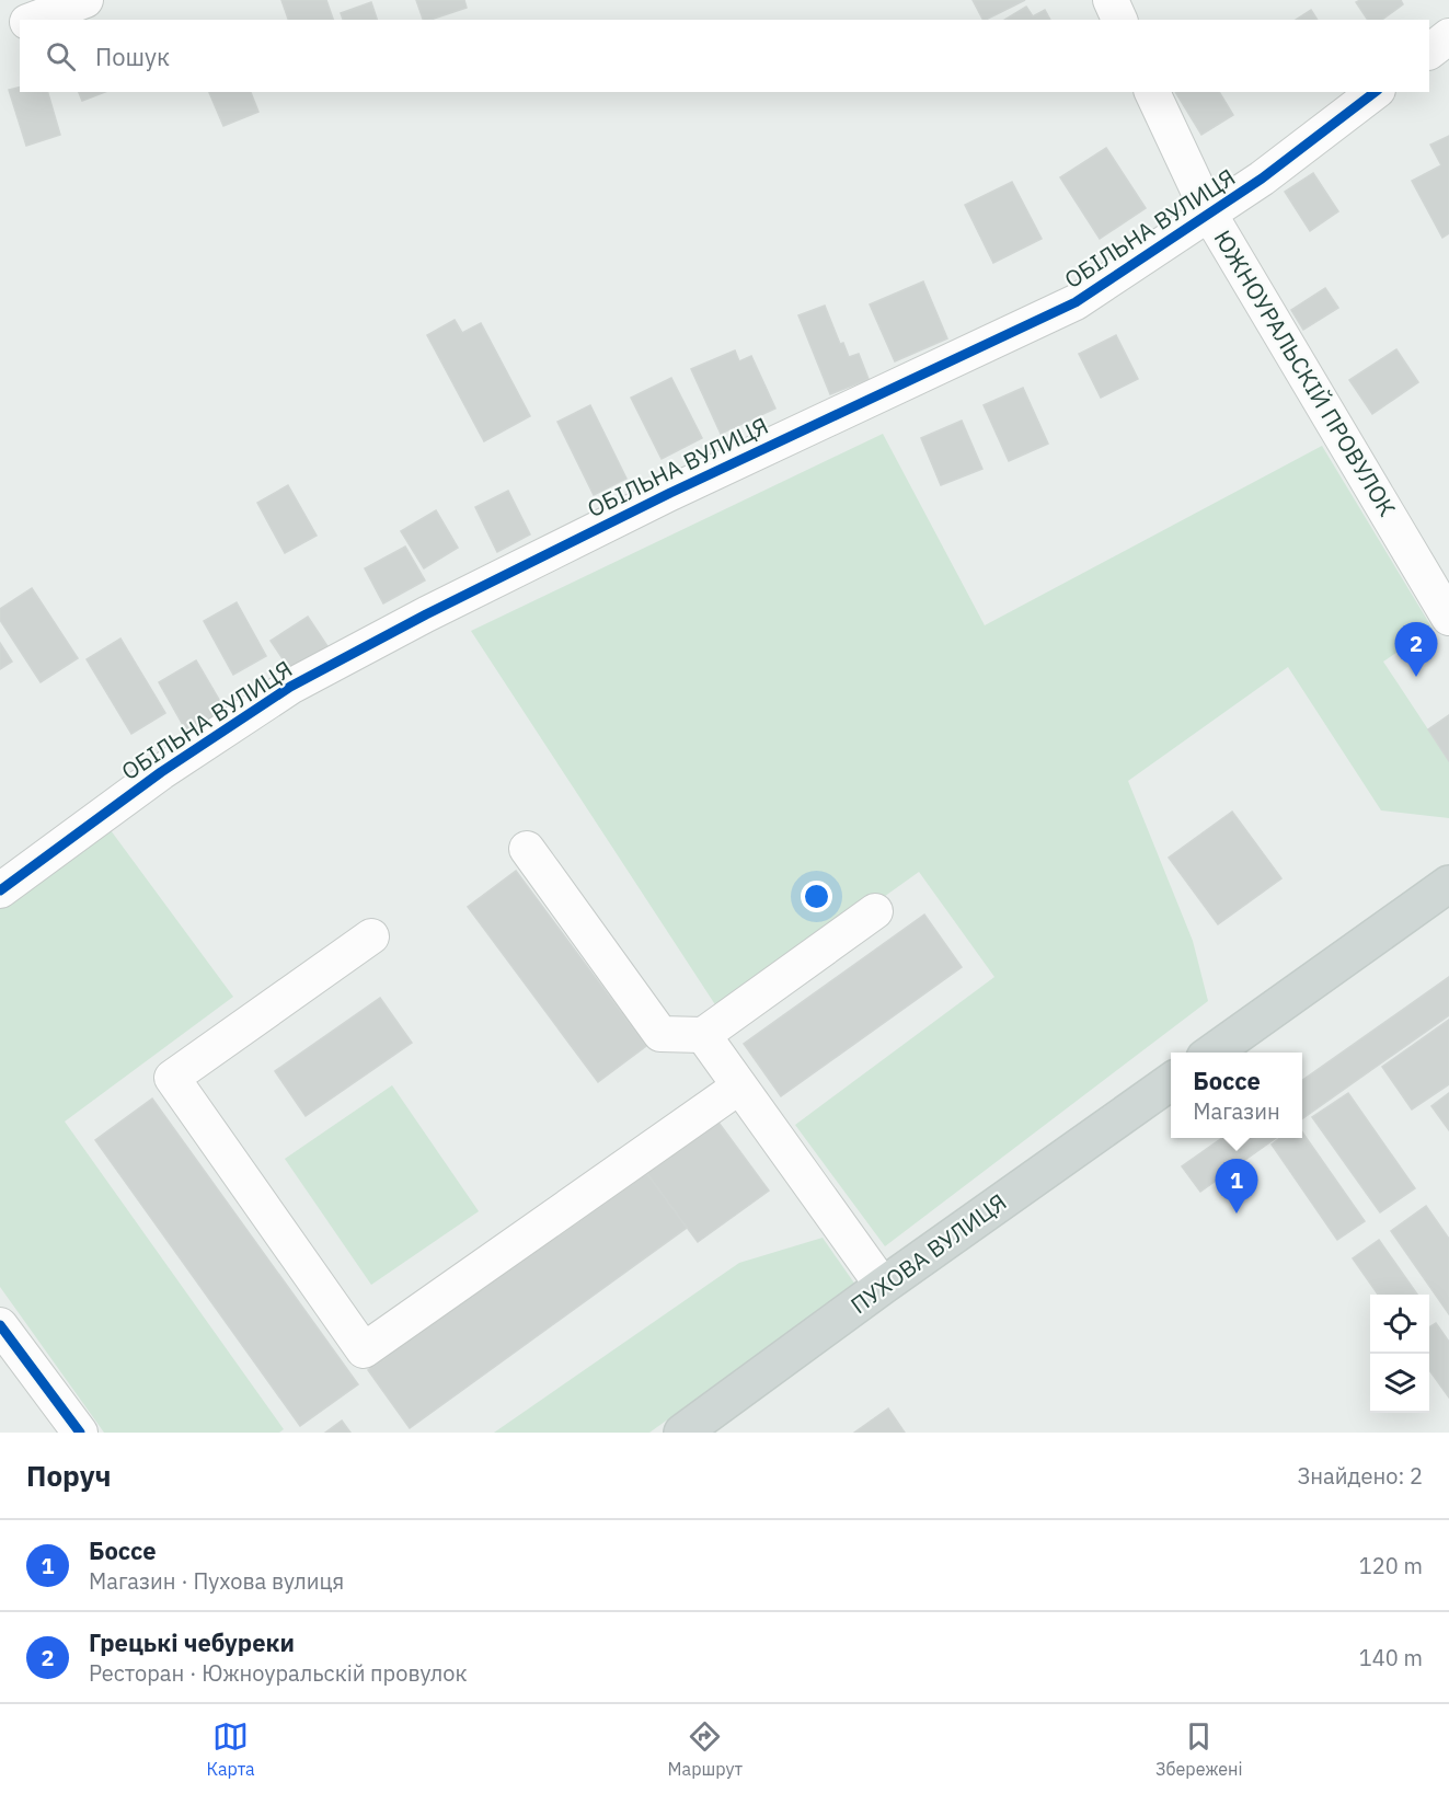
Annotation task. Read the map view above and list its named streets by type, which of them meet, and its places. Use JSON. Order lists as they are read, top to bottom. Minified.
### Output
{"streets":{"main road":["ПУХОВА ВУЛИЦЯ"],"street":["ОБІЛЬНА ВУЛИЦЯ","ЮЖНОУРАЛЬСКІЙ ПРОВУЛОК"]},"crossings":[["ОБІЛЬНА ВУЛИЦЯ","ЮЖНОУРАЛЬСКІЙ ПРОВУЛОК"]],"page":{"search":"Пошук","pins":["2","1"],"popup":["Боссе","Магазин"],"heading":["Поруч","Знайдено: 2"],"list":[{"mark":"1","name":"Боссе","note":"Магазин · Пухова вулиця","value":"120 m"},{"mark":"2","name":"Грецькі чебуреки","note":"Ресторан · Южноуральскій провулок","value":"140 m"}],"nav":["Карта","Маршрут","Збережені"]}}
